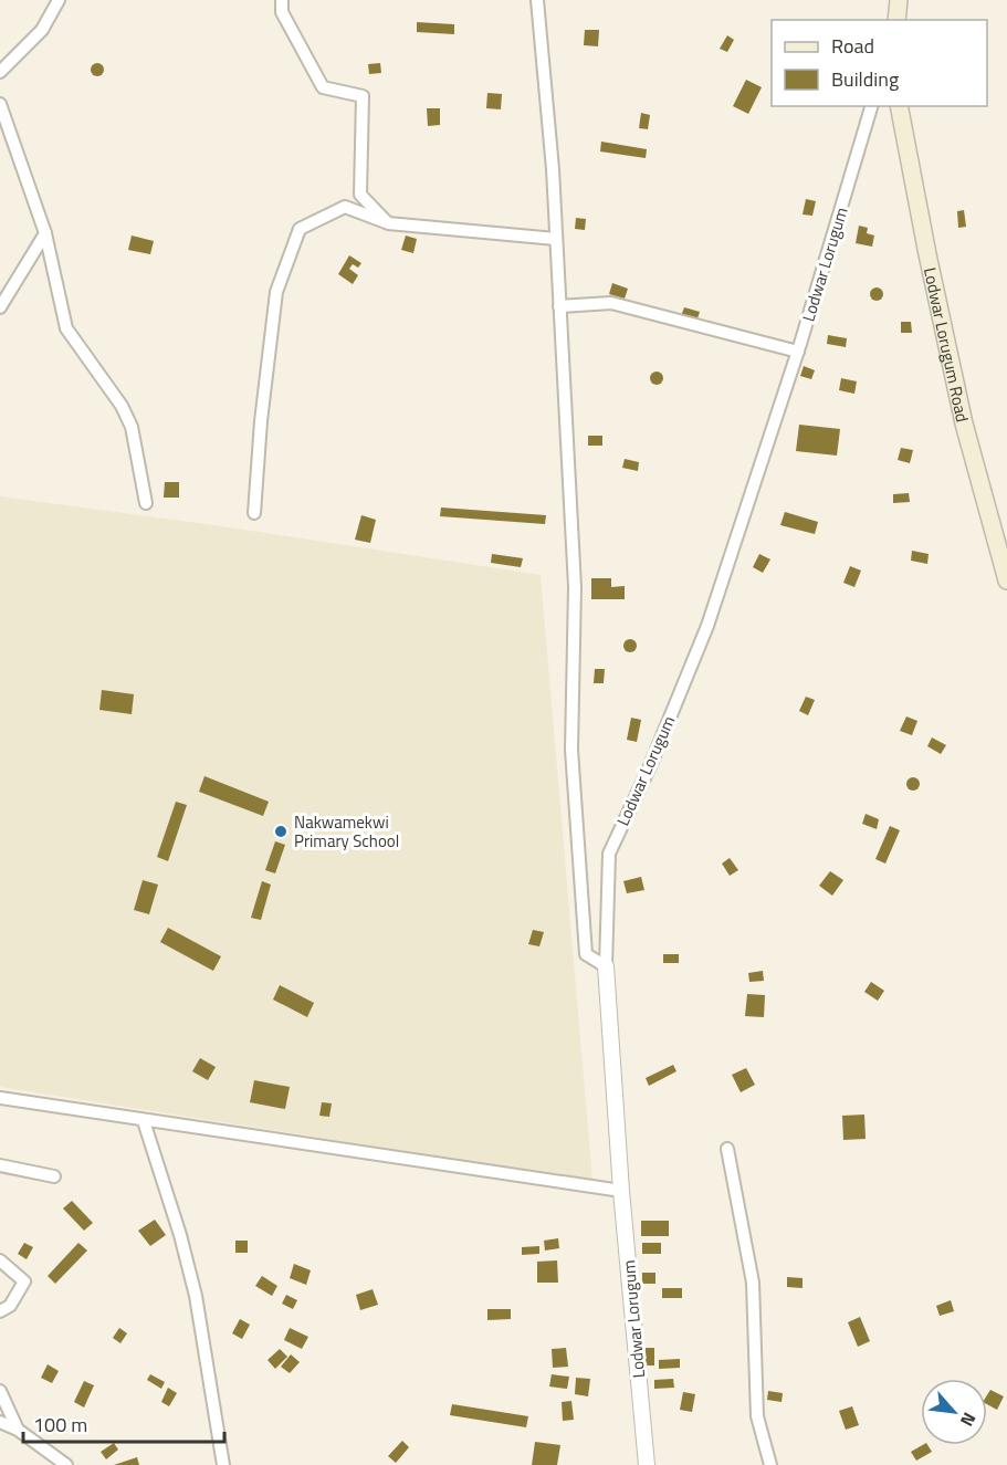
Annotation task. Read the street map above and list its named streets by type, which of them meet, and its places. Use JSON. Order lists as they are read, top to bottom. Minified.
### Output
{"streets":{"main road":["Lodwar Lorugum Road"],"street":["Lodwar Lorugum"]},"places":["Nakwamekwi Primary School"],"legend":["Road","Building"],"scale_bar":"100 m","north":"bottom right"}
